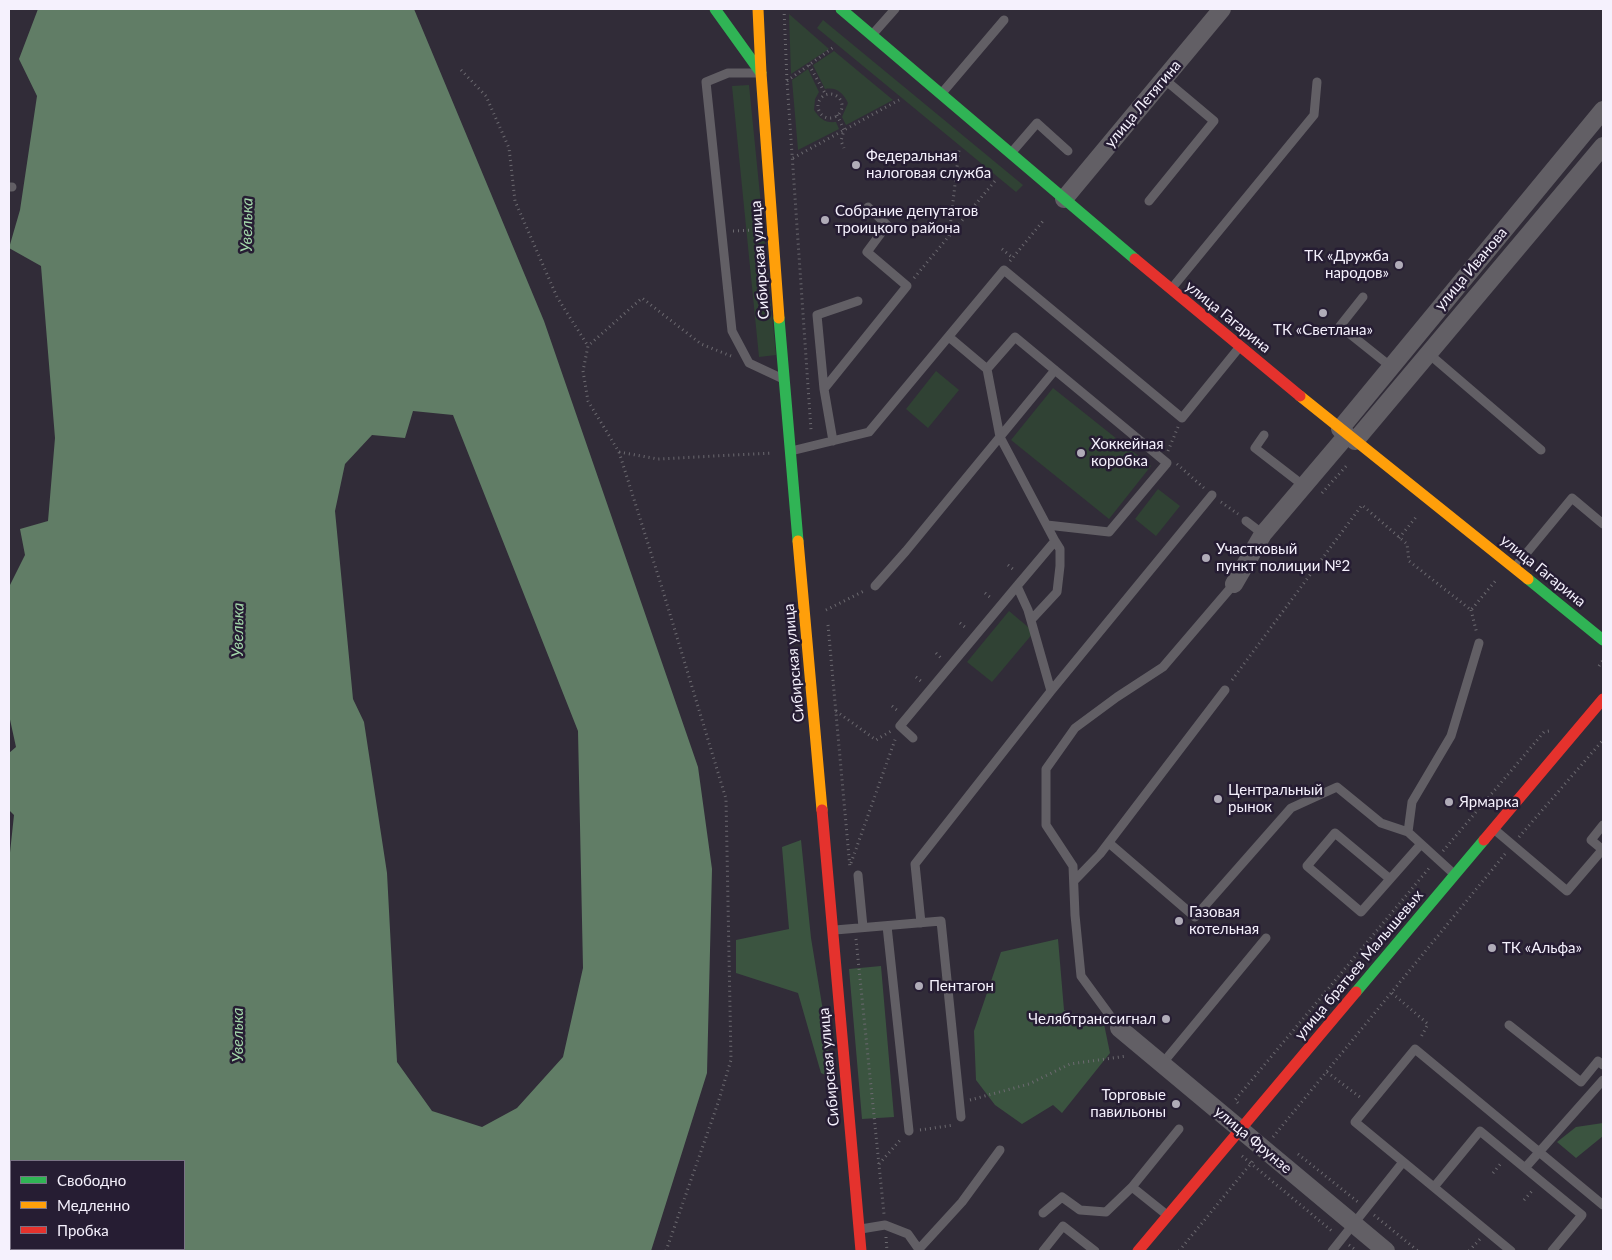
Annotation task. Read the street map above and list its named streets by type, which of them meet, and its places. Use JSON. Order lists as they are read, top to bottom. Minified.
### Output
{"streets":{"street":["улица Летягина","Сибирская улица","улица Иванова","улица Гагарина","улица братьев Малышевых","улица Фрунзе"]},"crossings":[["улица Летягина","улица Гагарина"],["улица Иванова","улица Гагарина"],["улица братьев Малышевых","улица Фрунзе"]],"water":["Увелька"],"places":["Федеральная налоговая служба","Собрание депутатов троицкого района","ТК «Дружба народов»","ТК «Светлана»","Хоккейная коробка","Участковый пункт полиции №2","Центральный рынок","Ярмарка","Газовая котельная","ТК «Альфа»","Пентагон","Челябтранссигнал","Торговые павильоны"],"legend":["Свободно","Медленно","Пробка"]}
